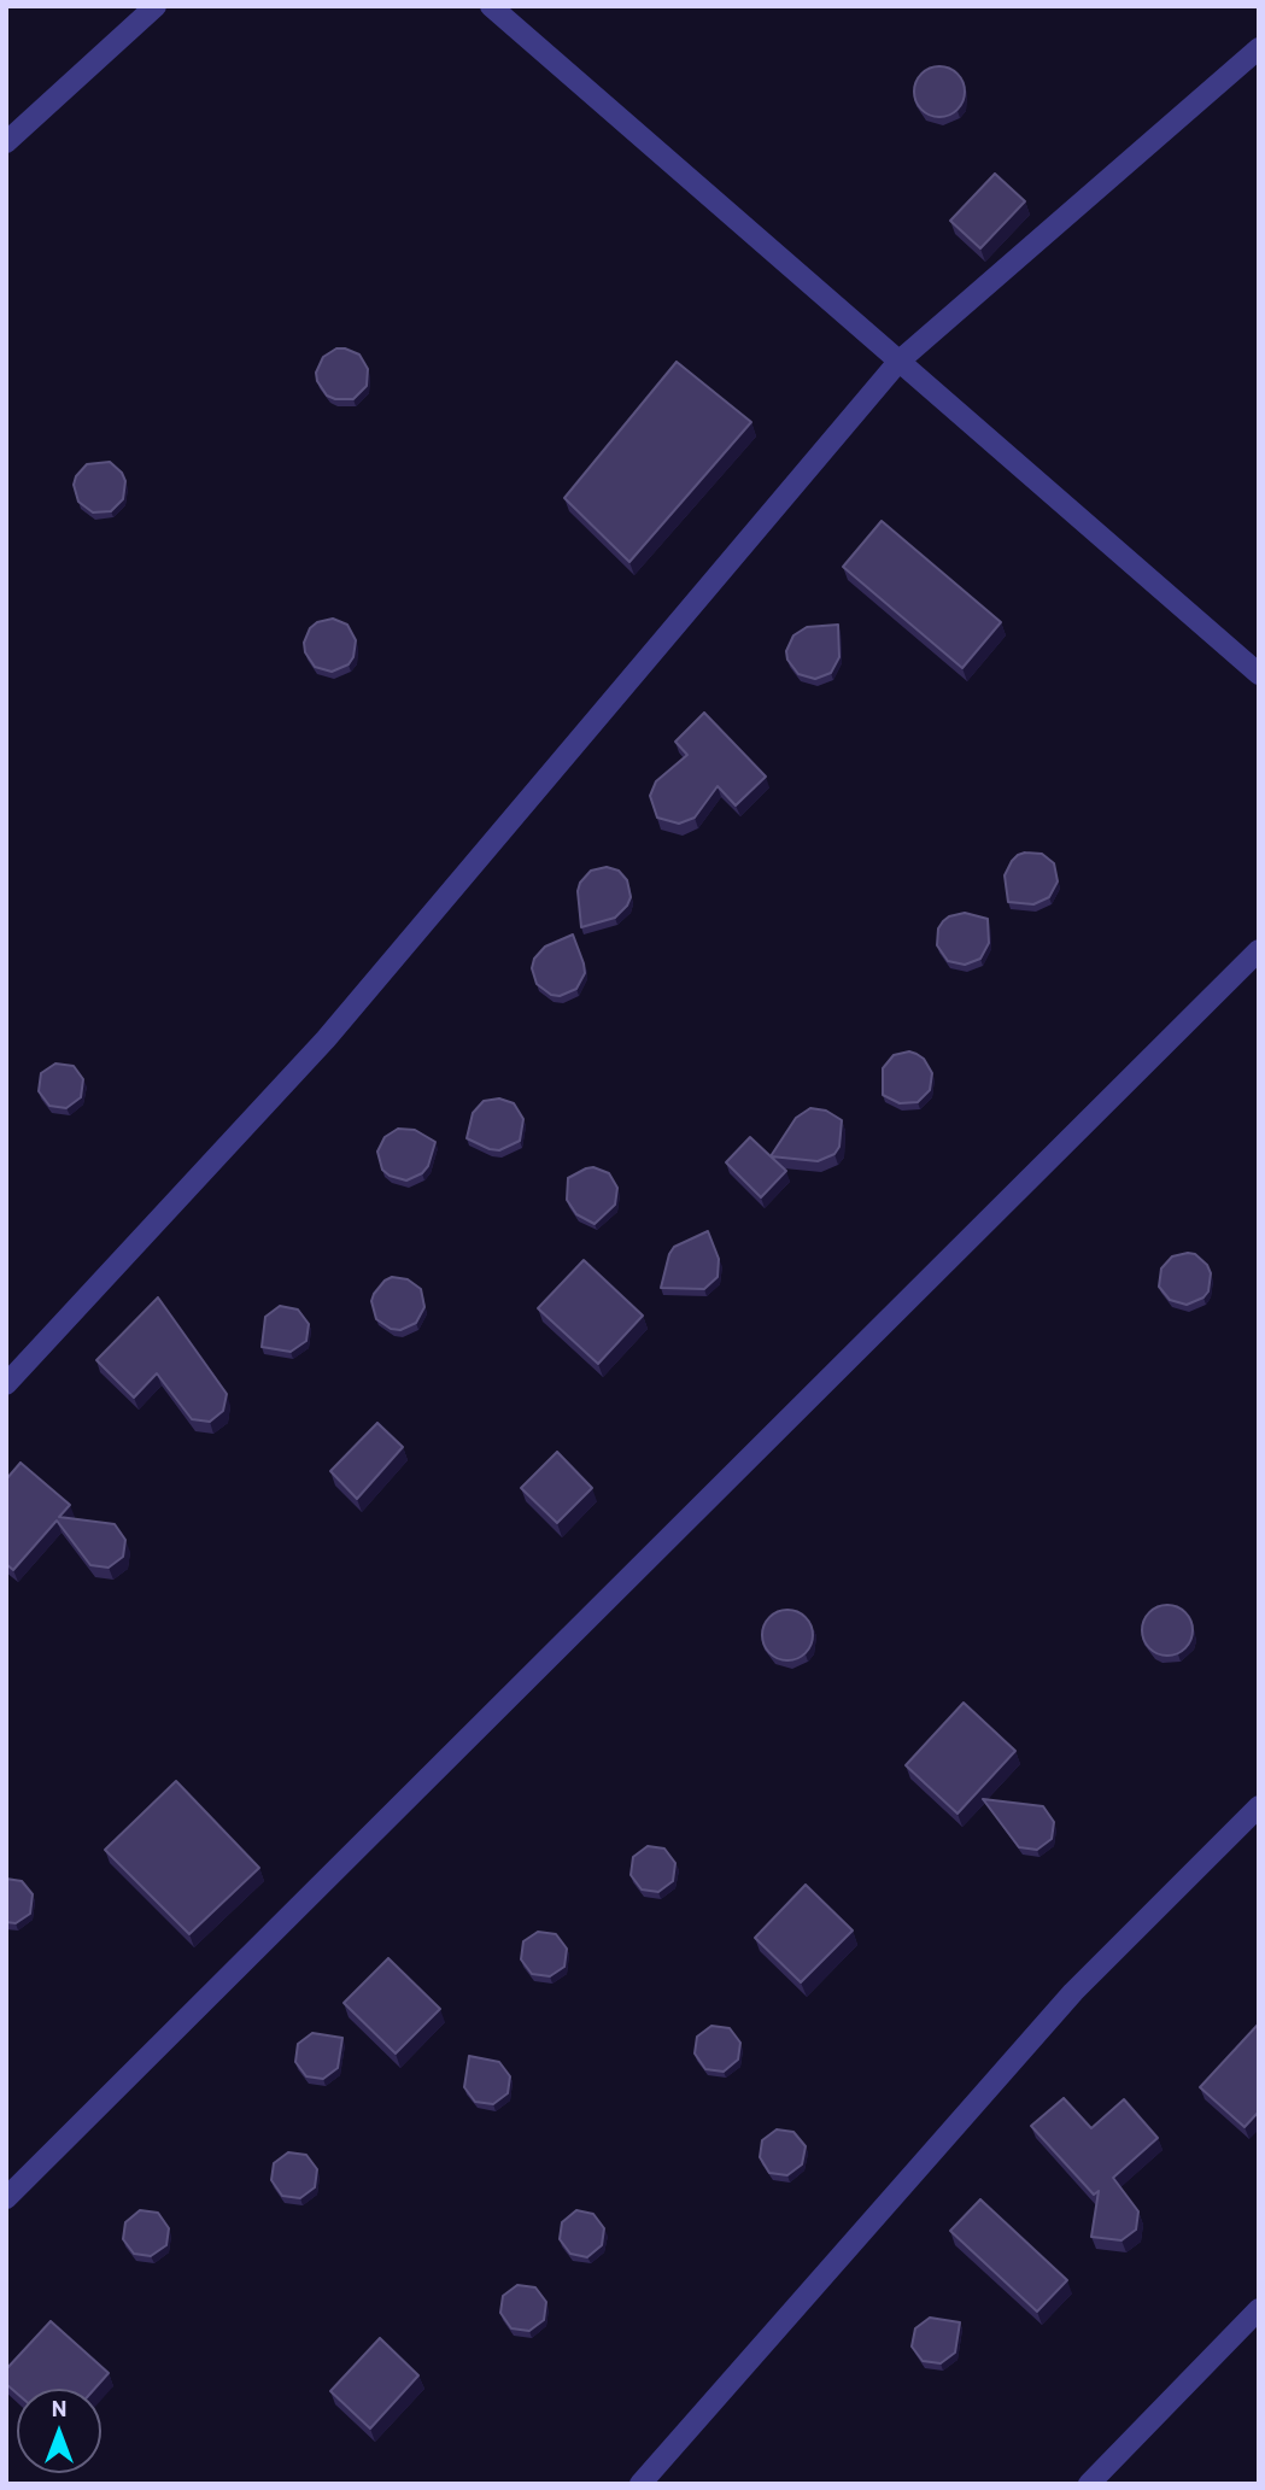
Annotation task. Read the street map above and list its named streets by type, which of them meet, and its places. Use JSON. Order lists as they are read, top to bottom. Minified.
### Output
{"north":"top"}
